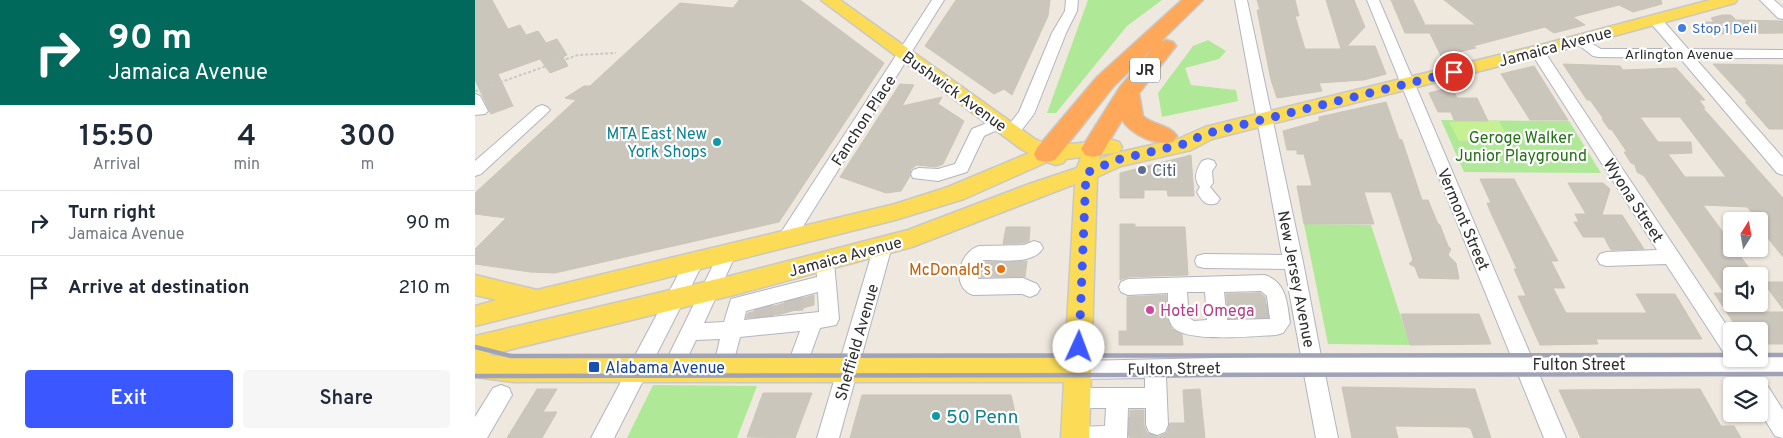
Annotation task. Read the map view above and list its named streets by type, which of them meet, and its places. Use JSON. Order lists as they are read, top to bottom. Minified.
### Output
{"streets":{"highway":["JR"],"main road":["Jamaica Avenue","Bushwick Avenue","Fulton Street"],"street":["Arlington Avenue","Fanchon Place","Wyona Street","Vermont Street","New Jersey Avenue","Sheffield Avenue"]},"crossings":[["Jamaica Avenue","Arlington Avenue"],["Jamaica Avenue","JR"],["Jamaica Avenue","Bushwick Avenue"],["Jamaica Avenue","Fanchon Place"],["Jamaica Avenue","Wyona Street"],["Jamaica Avenue","Vermont Street"],["Jamaica Avenue","New Jersey Avenue"],["Jamaica Avenue","Sheffield Avenue"],["JR","Bushwick Avenue"],["Bushwick Avenue","Fanchon Place"],["Vermont Street","Fulton Street"],["New Jersey Avenue","Fulton Street"],["Sheffield Avenue","Fulton Street"]],"parks":["Geroge Walker Junior Playground"],"places":{"other":["Stop 1 Deli","MTA East New York Shops","Citi","McDonald's","Hotel Omega","50 Penn"],"transit":["Alabama Avenue"]},"north":"top","page":{"turn":["90 m","Jamaica Avenue"],"eta":["15:50","Arrival","4","min","300","m"],"list":[{"name":"Turn right","note":"Jamaica Avenue","value":"90 m"},{"name":"Arrive at destination","value":"210 m"}],"buttons":["Exit","Share"]}}
